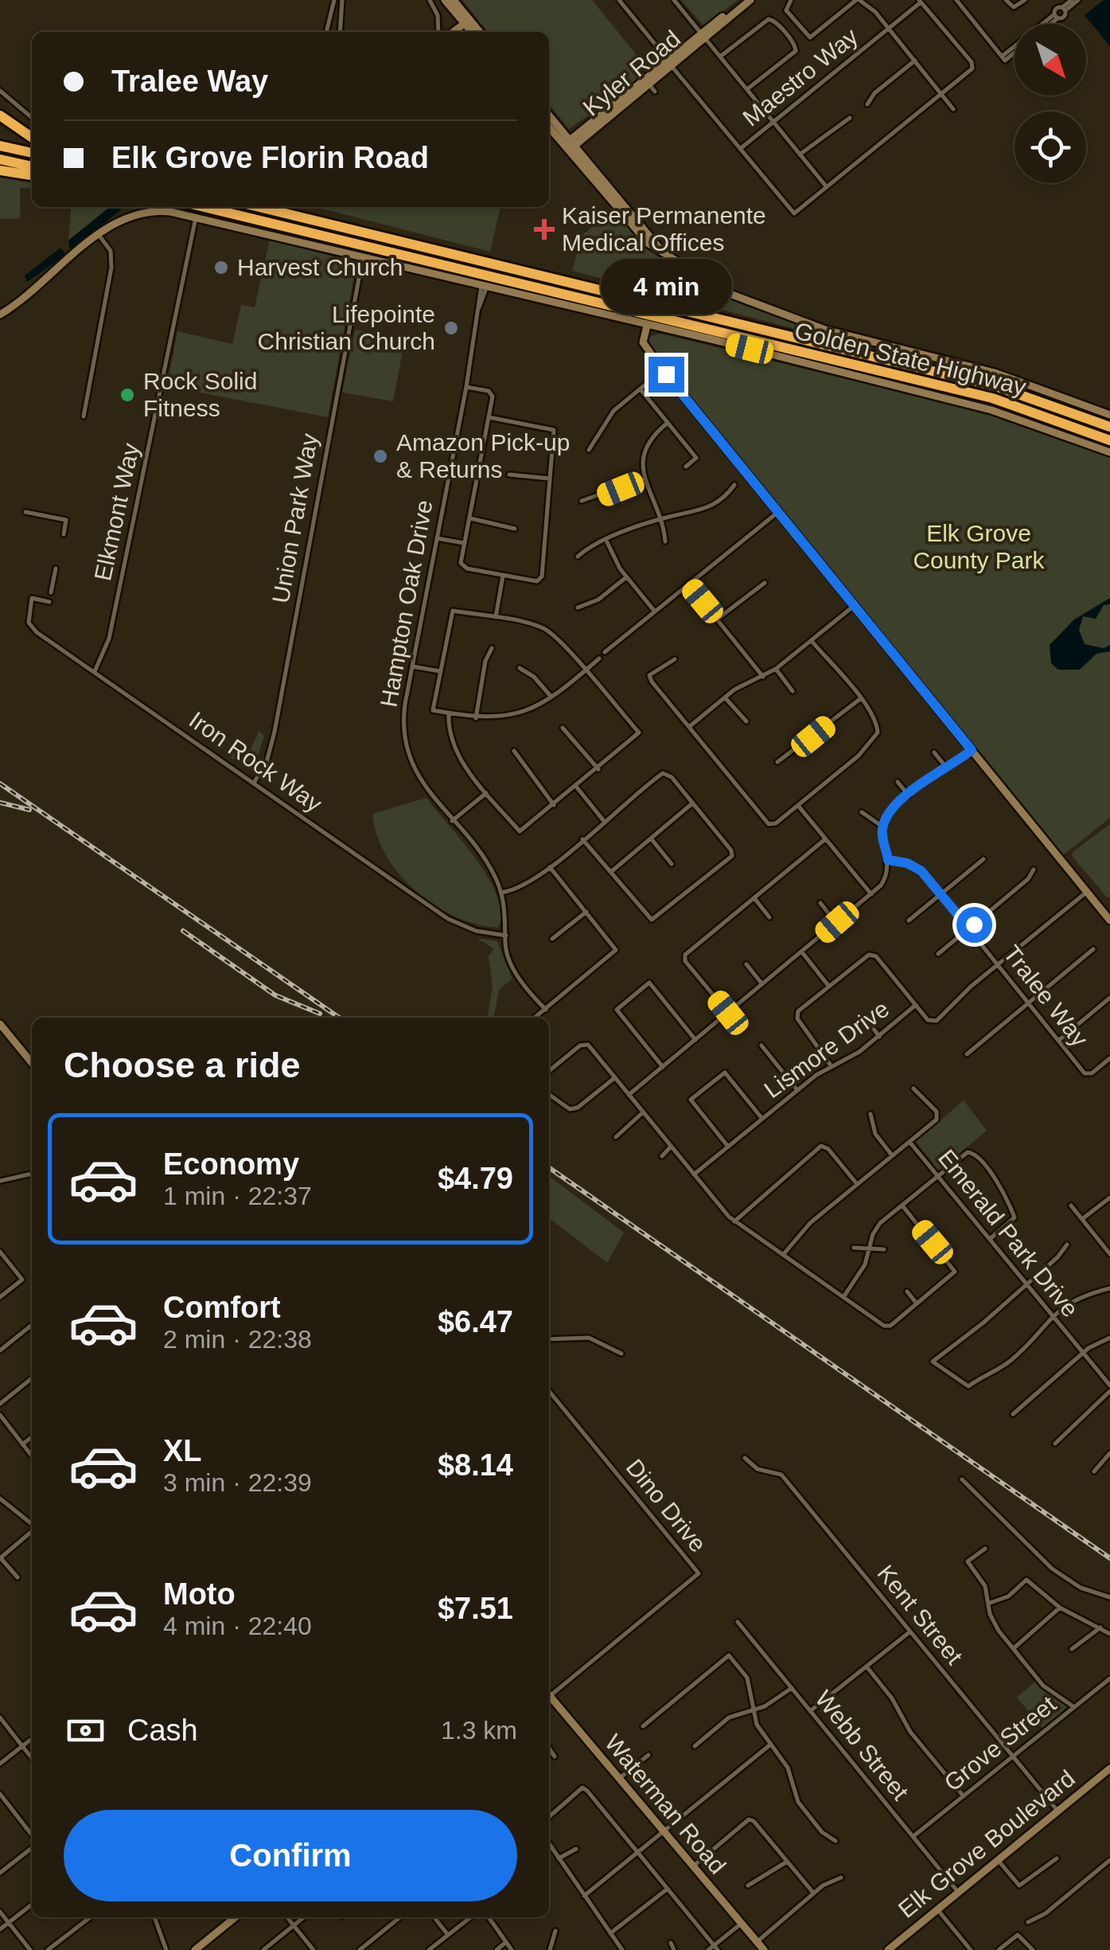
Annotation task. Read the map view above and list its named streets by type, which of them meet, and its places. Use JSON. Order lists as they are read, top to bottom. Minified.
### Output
{"streets":{"highway":["Golden State Highway"],"main road":["Kyler Road","Waterman Road","Elk Grove Boulevard"],"street":["Maestro Way","Elkmont Way","Union Park Way","Hampton Oak Drive","Iron Rock Way","Tralee Way","Lismore Drive","Emerald Park Drive","Dino Drive","Kent Street","Grove Street","Webb Street"]},"crossings":[["Elkmont Way","Iron Rock Way"],["Union Park Way","Iron Rock Way"],["Hampton Oak Drive","Iron Rock Way"],["Tralee Way","Lismore Drive"],["Kent Street","Grove Street"],["Kent Street","Elk Grove Boulevard"],["Grove Street","Webb Street"],["Webb Street","Elk Grove Boulevard"]],"parks":["Elk Grove County Park"],"places":{"health":["Kaiser Permanente Medical Offices"],"other":["Harvest Church","Lifepointe Christian Church","Rock Solid Fitness","Amazon Pick-up & Returns"]},"north":"bottom right","page":{"banner":["Tralee Way","Elk Grove Florin Road"],"bubble":"4 min","heading":"Choose a ride","list":[{"name":"Economy","note":"1 min · 22:37","value":"$4.79"},{"name":"Comfort","note":"2 min · 22:38","value":"$6.47"},{"name":"XL","note":"3 min · 22:39","value":"$8.14"},{"name":"Moto","note":"4 min · 22:40","value":"$7.51"}],"pay":["Cash","1.3 km"],"buttons":"Confirm"}}
